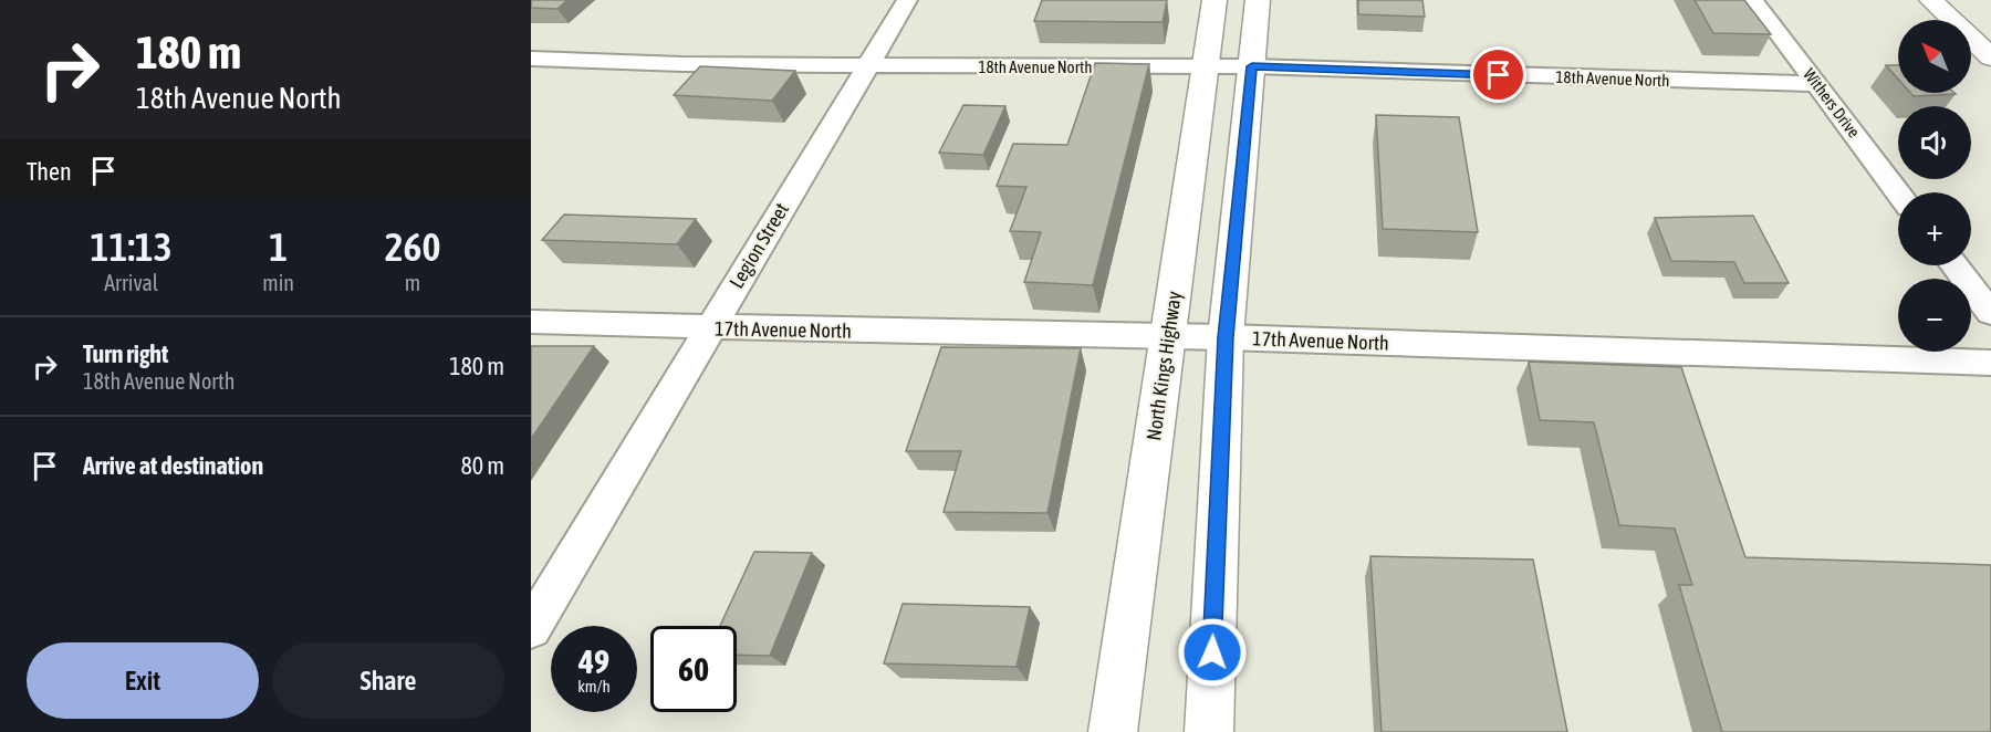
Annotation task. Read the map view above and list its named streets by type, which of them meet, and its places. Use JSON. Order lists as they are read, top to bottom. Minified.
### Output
{"streets":{"main road":["North Kings Highway"],"street":["18th Avenue North","Withers Drive","Legion Street","17th Avenue North"]},"crossings":[["18th Avenue North","Withers Drive"],["18th Avenue North","Legion Street"],["18th Avenue North","North Kings Highway"],["Legion Street","17th Avenue North"],["17th Avenue North","North Kings Highway"]],"north":"top left","page":{"turn":["180 m","18th Avenue North"],"map_buttons":["+","−"],"then":"Then","eta":["11:13","Arrival","1","min","260","m"],"list":[{"name":"Turn right","note":"18th Avenue North","value":"180 m"},{"name":"Arrive at destination","value":"80 m"}],"speed":"49 km/h","limit":"60","buttons":["Exit","Share"]}}
